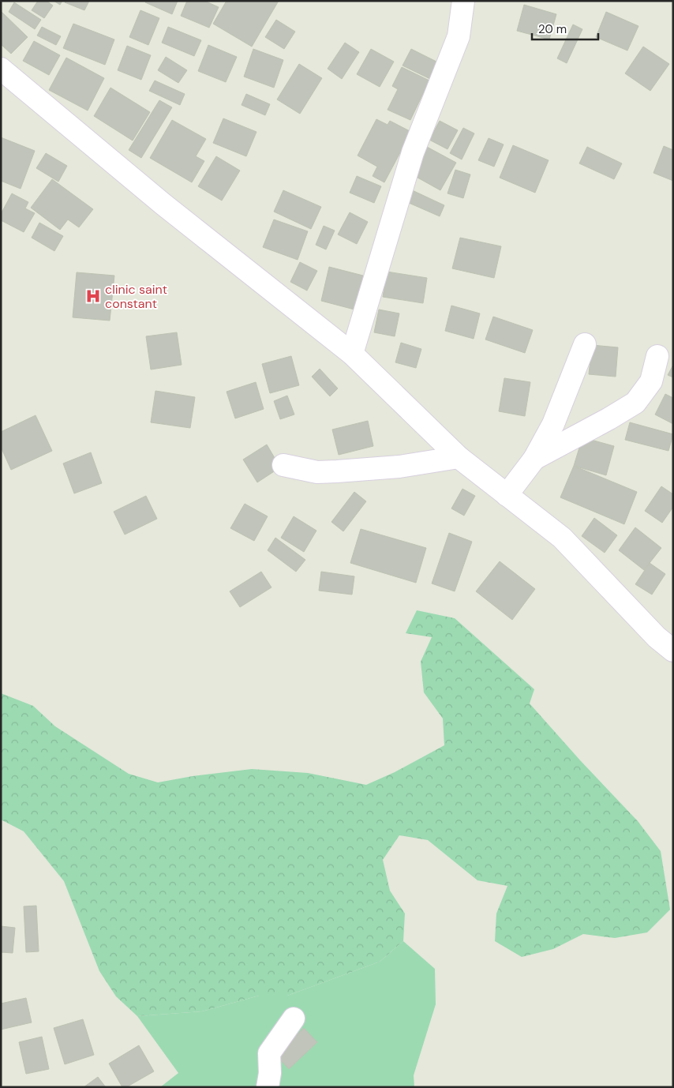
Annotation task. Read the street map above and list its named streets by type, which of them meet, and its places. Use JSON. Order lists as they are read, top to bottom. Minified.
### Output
{"places":{"hospital":["clinic saint constant"]},"scale_bar":"20 m"}
